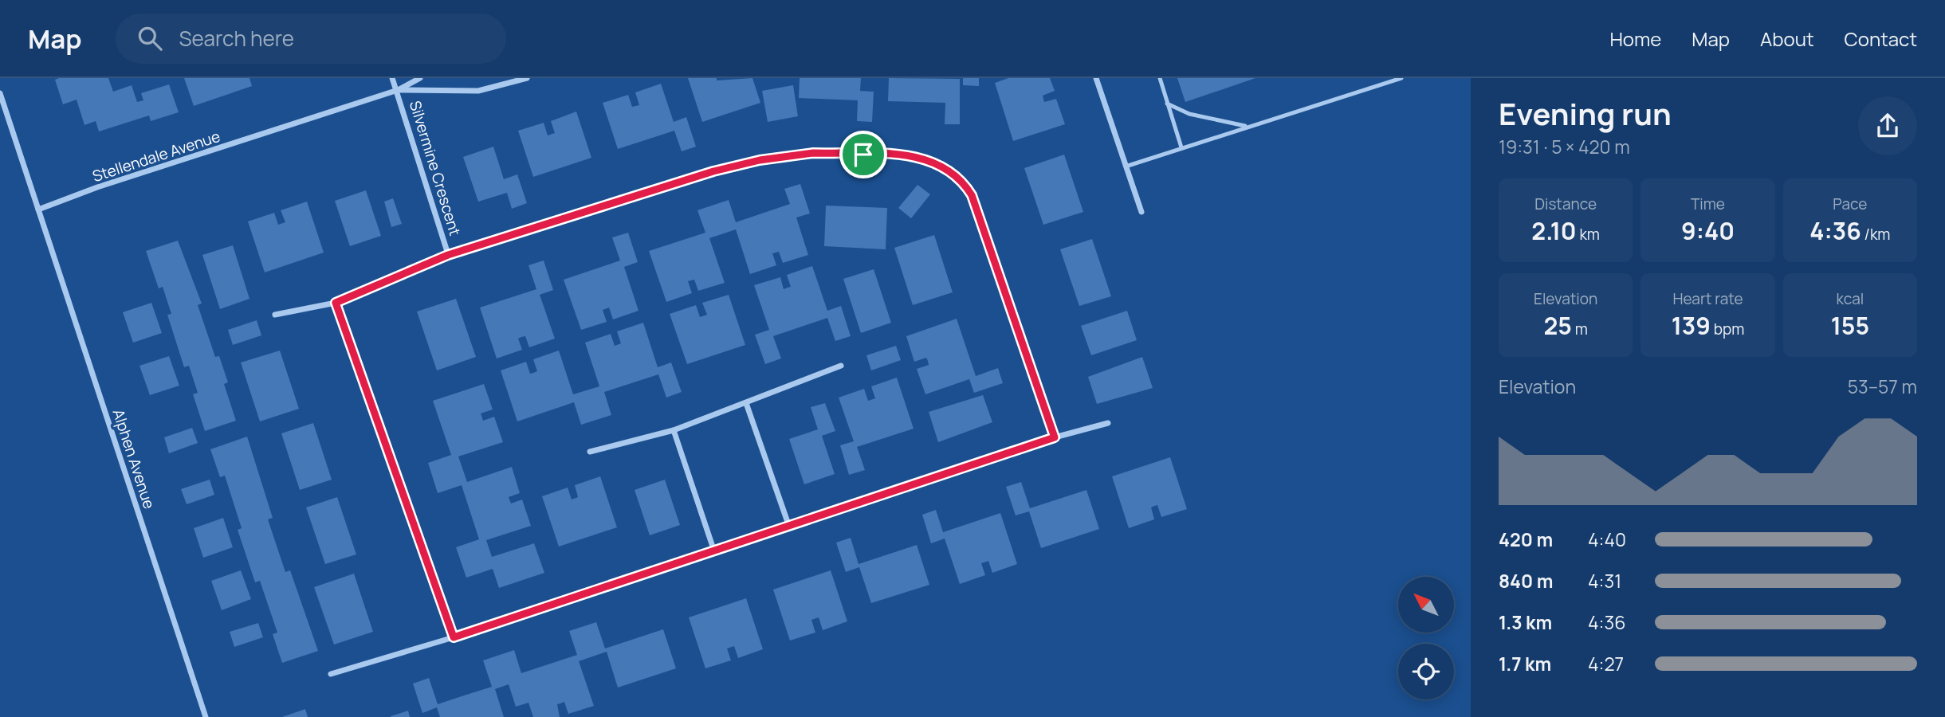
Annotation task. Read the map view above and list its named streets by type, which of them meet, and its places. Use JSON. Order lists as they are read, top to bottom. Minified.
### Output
{"streets":{"street":["Stellendale Avenue","Silvermine Crescent","Alphen Avenue"]},"crossings":[["Stellendale Avenue","Silvermine Crescent"],["Stellendale Avenue","Alphen Avenue"]],"north":"top left","page":{"header":"Map","search":"Search here","nav":["Home","Map","About","Contact"],"heading":["Evening run","19:31 · 5 × 420 m"],"stats":[["Distance","2.10 km"],["Time","9:40"],["Pace","4:36 /km"],["Elevation","25 m"],["Heart rate","139 bpm"],["kcal","155"]],"chart":["Elevation","53–57 m"],"list":[{"name":"420 m","note":"4:40"},{"name":"840 m","note":"4:31"},{"name":"1.3 km","note":"4:36"},{"name":"1.7 km","note":"4:27"}]}}
